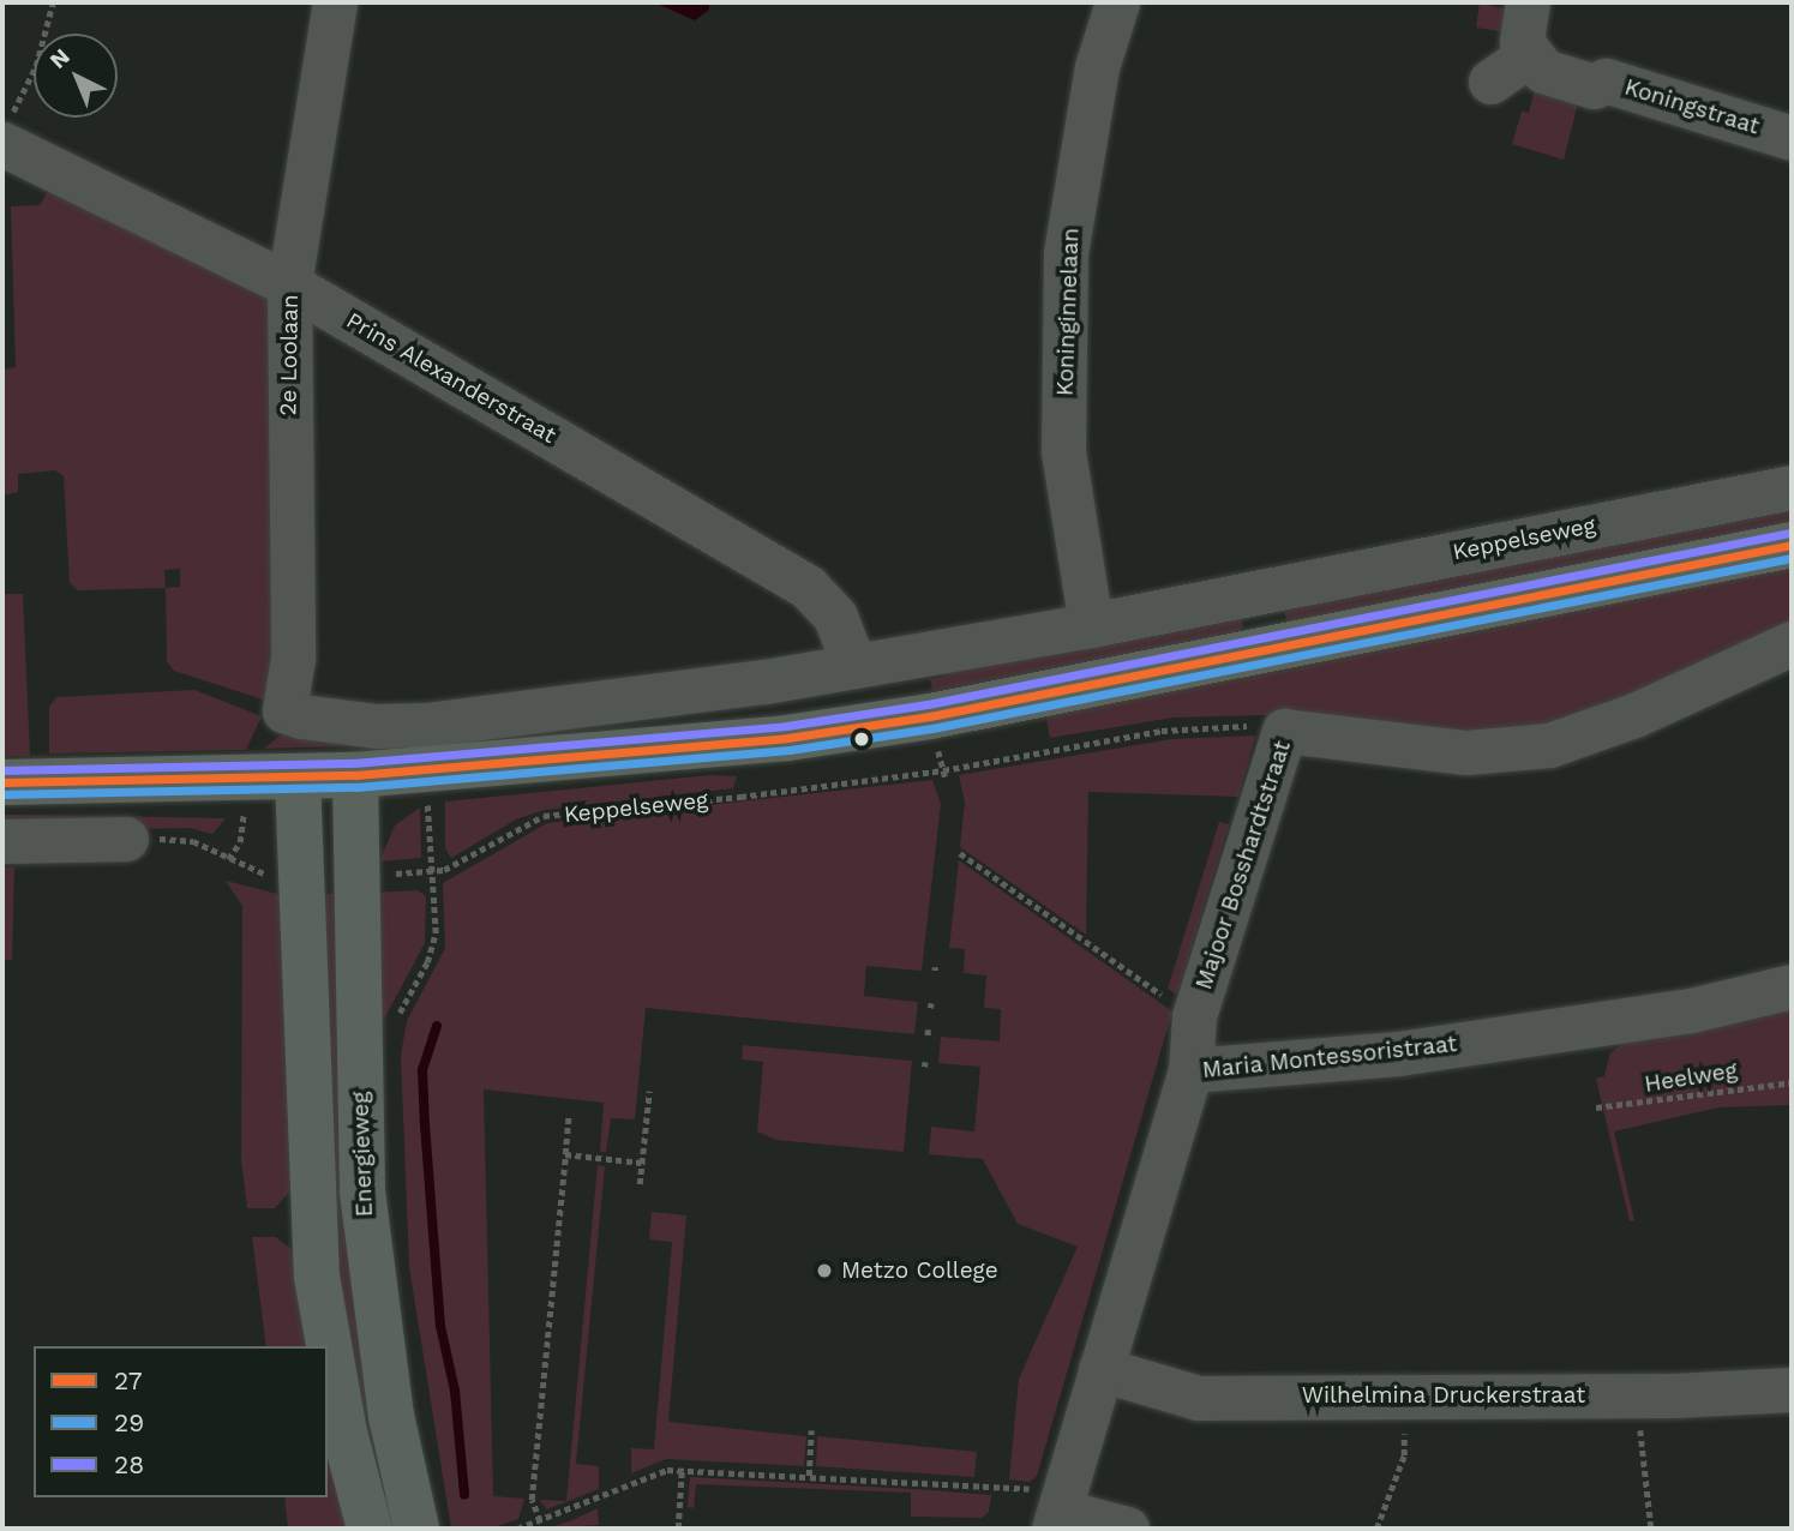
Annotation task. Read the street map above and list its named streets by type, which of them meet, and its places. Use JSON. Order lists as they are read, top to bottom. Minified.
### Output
{"streets":{"main road":["Energieweg"],"street":["Koningstraat","Koninginnelaan","2e Loolaan","Prins Alexanderstraat","Keppelseweg","Majoor Bosshardtstraat","Maria Montessoristraat","Wilhelmina Druckerstraat"],"path":["Heelweg"]},"crossings":[["Koninginnelaan","Keppelseweg"],["2e Loolaan","Prins Alexanderstraat"],["2e Loolaan","Keppelseweg"],["Prins Alexanderstraat","Keppelseweg"],["Keppelseweg","Majoor Bosshardtstraat"],["Keppelseweg","Energieweg"],["Majoor Bosshardtstraat","Maria Montessoristraat"],["Maria Montessoristraat","Wilhelmina Druckerstraat"]],"places":["Metzo College"],"lines":["transit line 28","transit line 27","transit line 29"],"legend":["27","29","28"],"north":"top left"}
